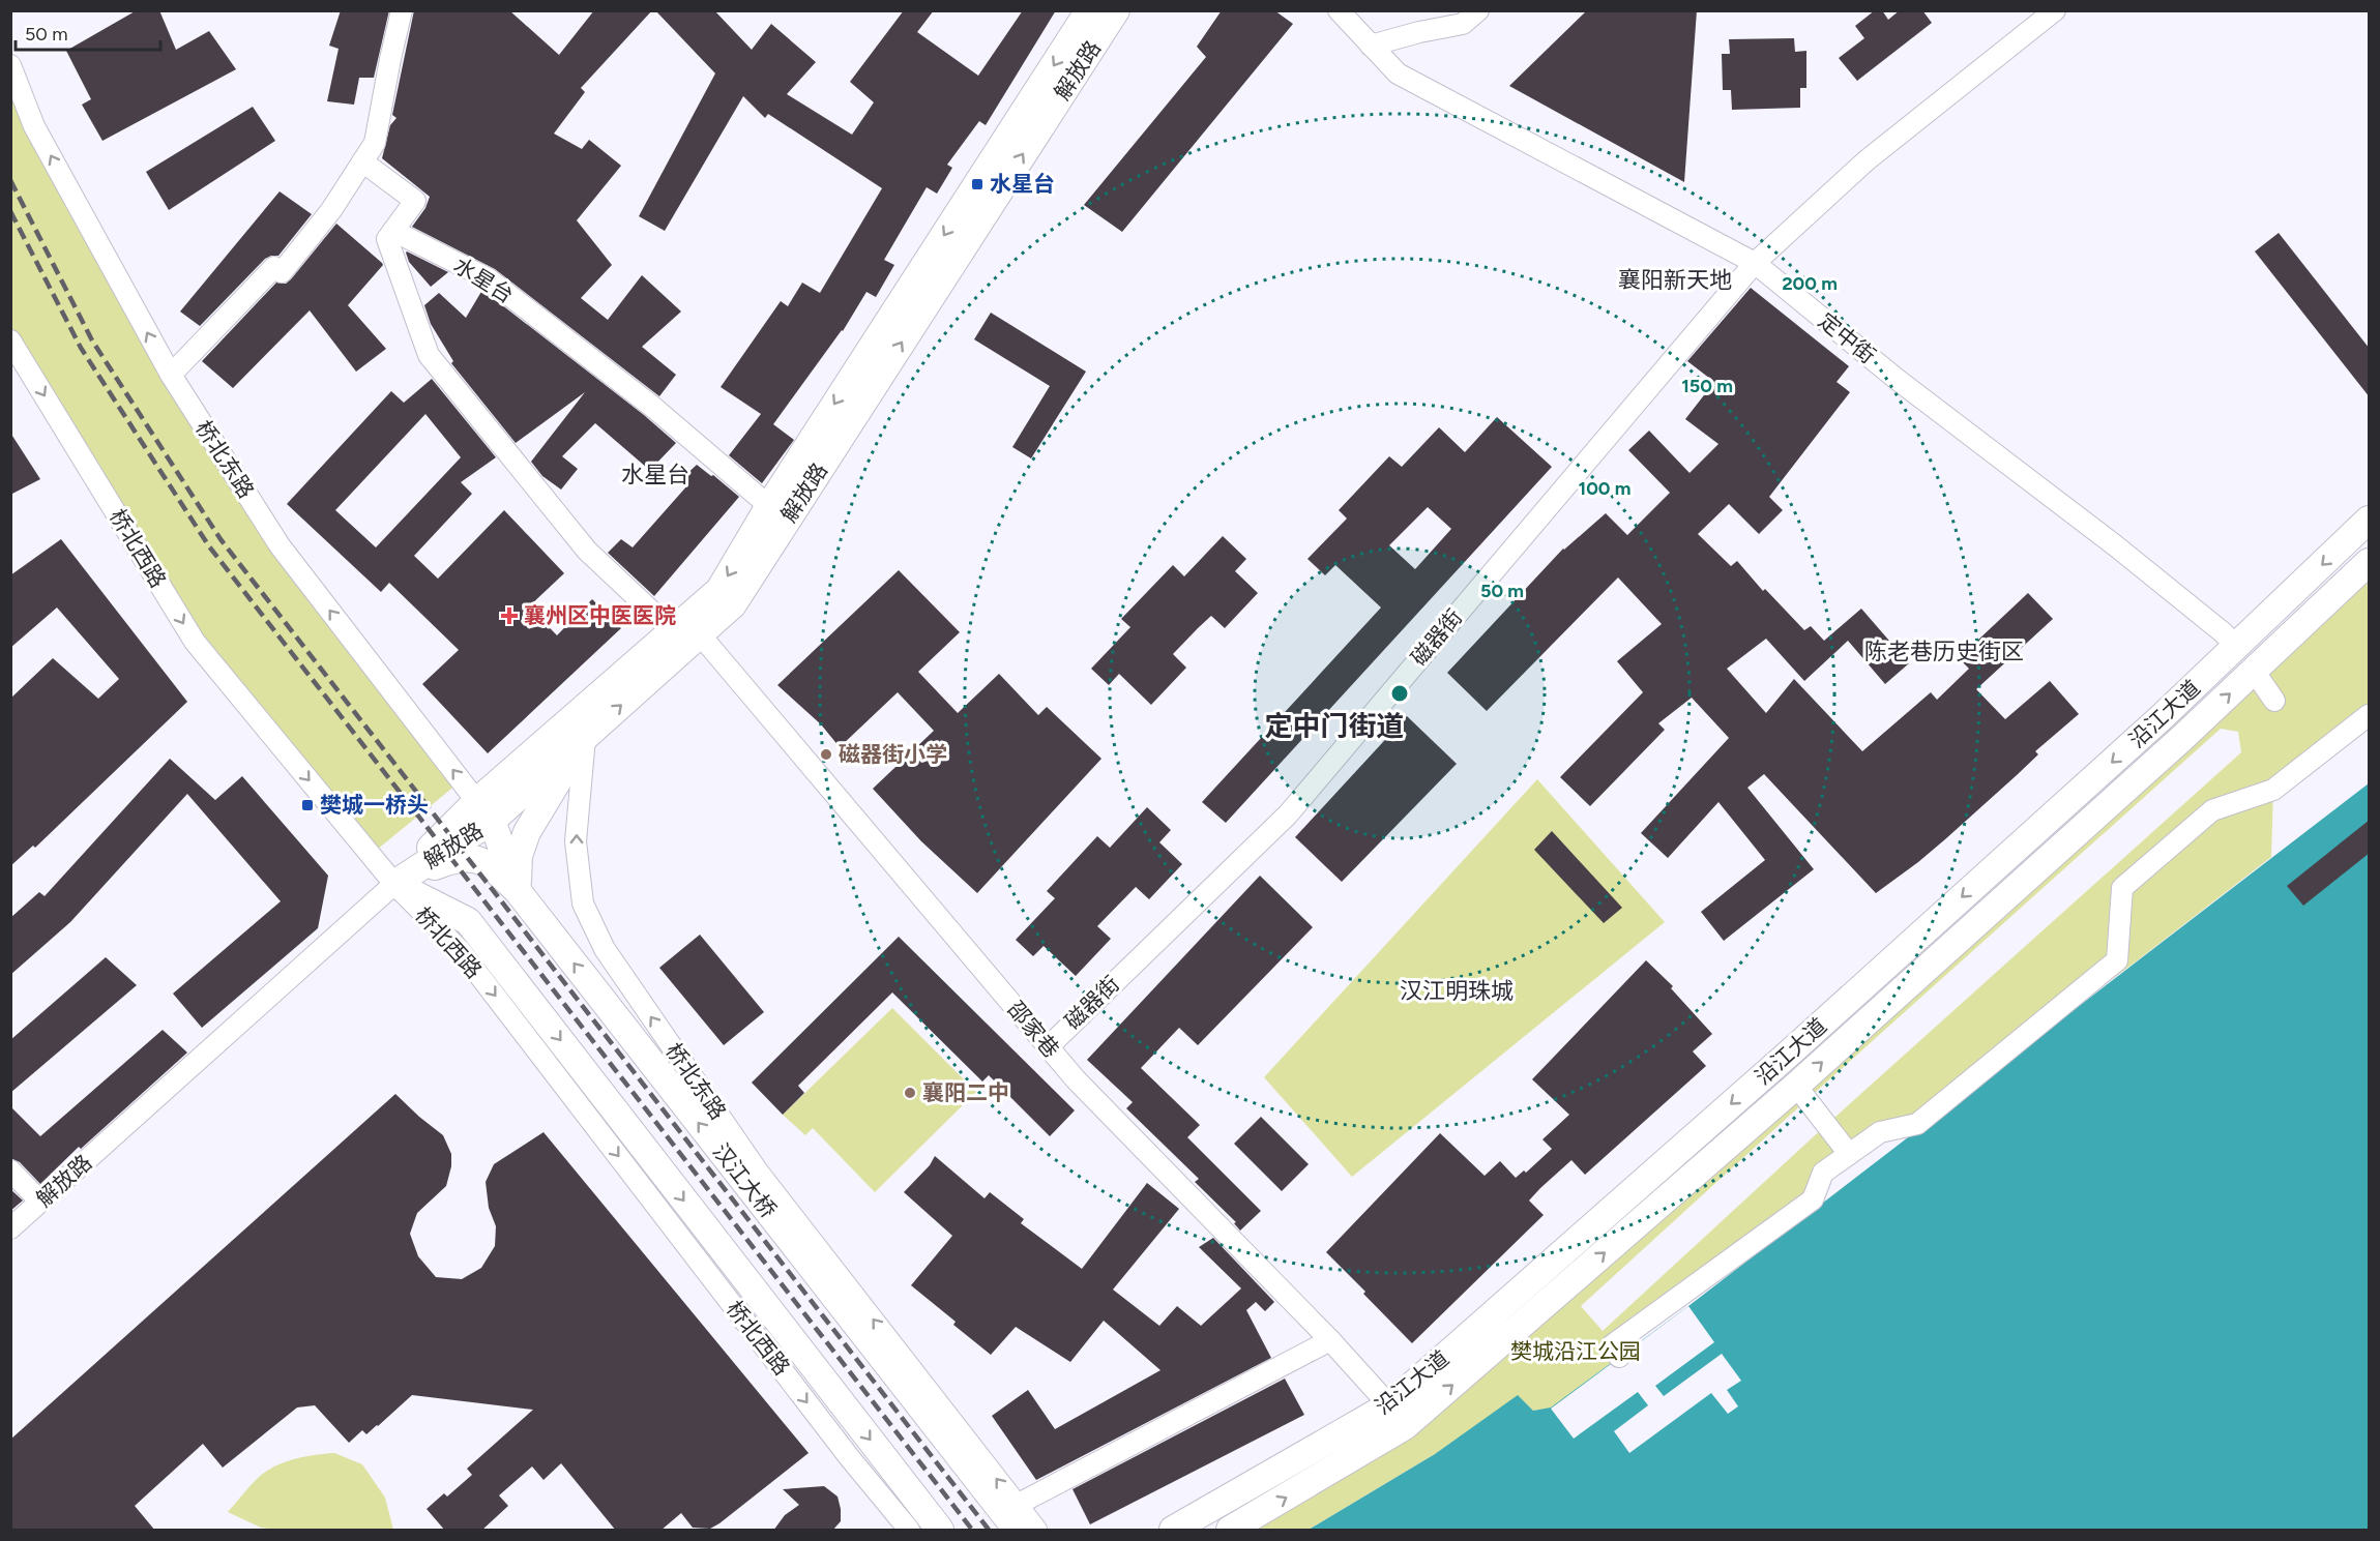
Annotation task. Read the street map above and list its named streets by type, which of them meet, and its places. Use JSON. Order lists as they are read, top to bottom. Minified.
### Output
{"streets":{"main road":["解放路","沿江大道","汉江大桥"],"street":["水星台","定中街","桥北东路","桥北西路","磁器街","邵家巷"]},"crossings":[["解放路","水星台"],["解放路","桥北东路"],["解放路","桥北西路"],["解放路","邵家巷"],["解放路","汉江大桥"],["定中街","磁器街"],["定中街","沿江大道"],["桥北东路","汉江大桥"],["磁器街","邵家巷"],["沿江大道","邵家巷"]],"one_way":["桥北东路","桥北西路"],"districts":["襄阳新天地","水星台","陈老巷历史街区","定中门街道","汉江明珠城"],"parks":["樊城沿江公园"],"places":{"transit":["水星台","樊城一桥头"],"health":["襄州区中医医院"],"other":["磁器街小学","襄阳二中"]},"scale_bar":"50 m","rings":["200 m","150 m","100 m","50 m"]}
